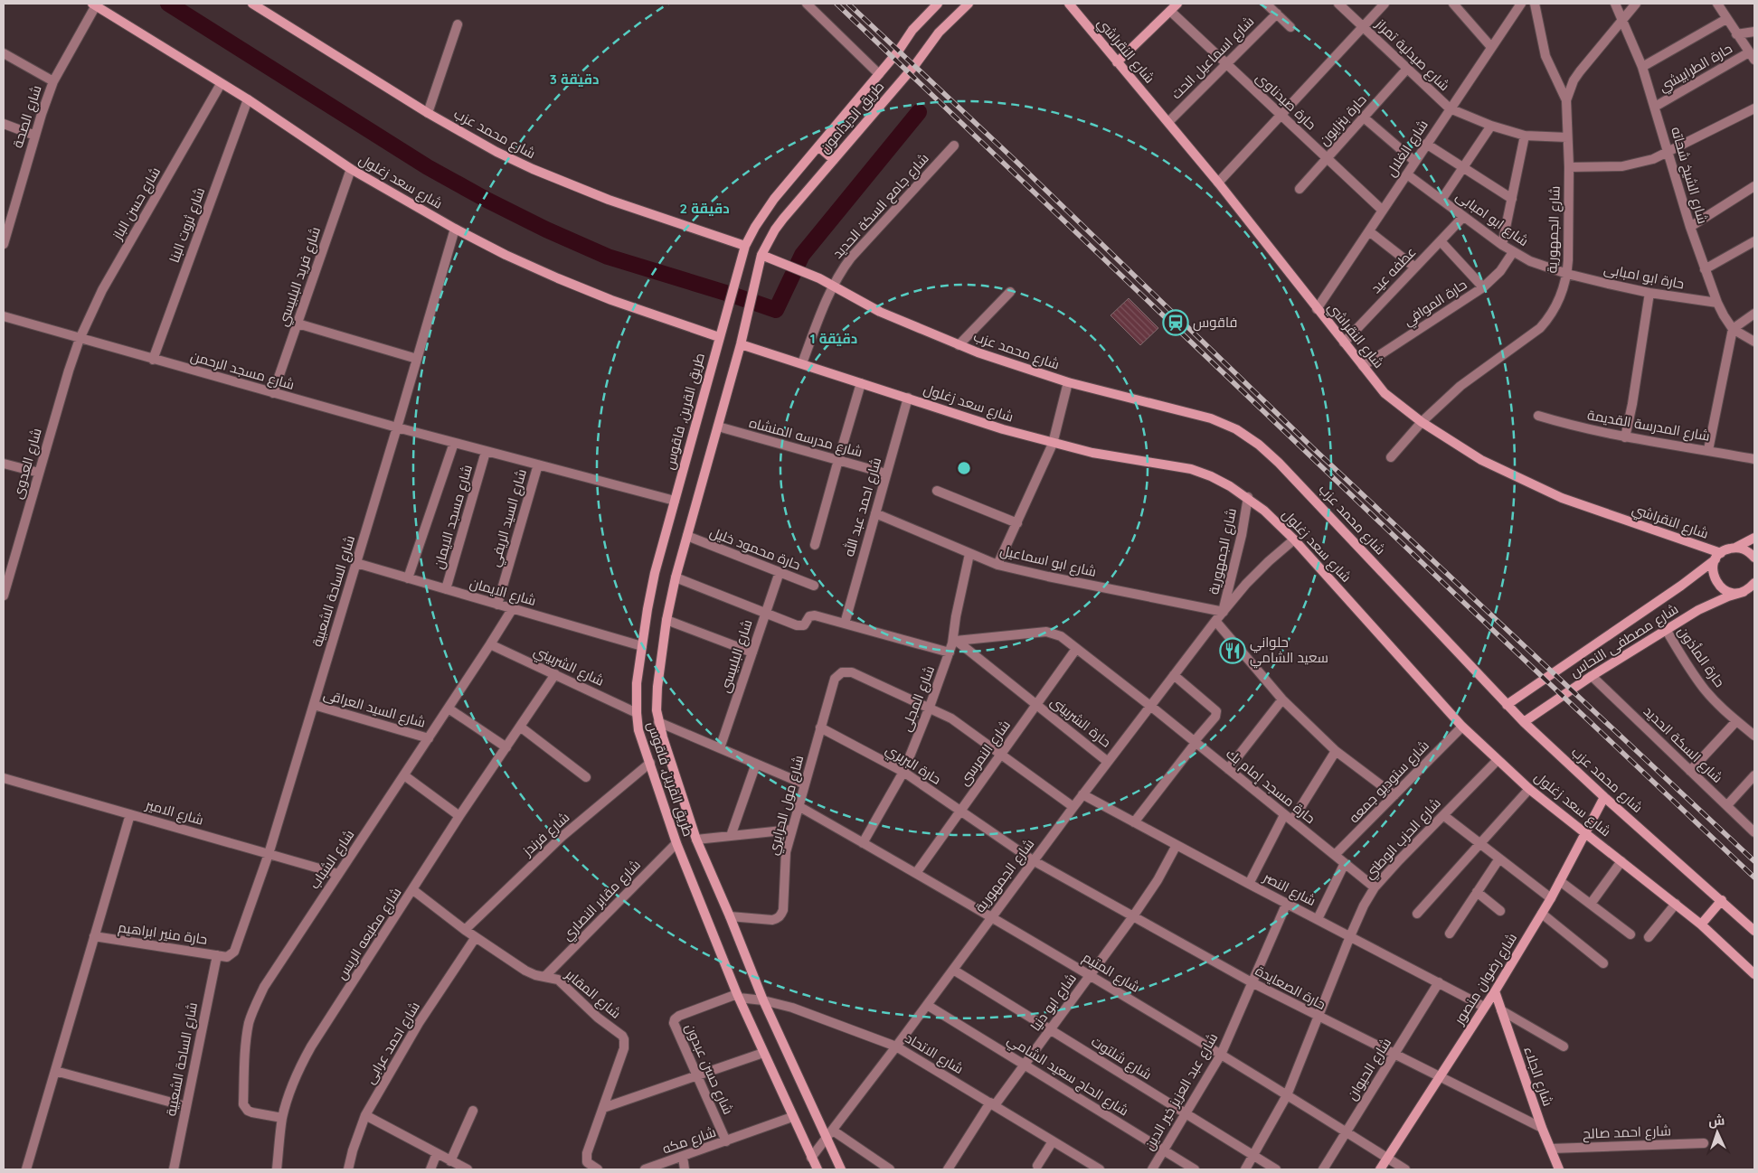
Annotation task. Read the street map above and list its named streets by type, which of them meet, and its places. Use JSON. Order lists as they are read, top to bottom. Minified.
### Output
{"streets":{"street":["شارع النقراشي","شارع صيدلية تمراز","شارع اسماعيل الحت","حارة الطرابيشي","حارة صيدناوى","شارع الصحة","طريق الديدامون","حارة بنزايون","شارع محمد عزب","شارع الغلال","شارع الشيخ شحاته","شارع سعد زغلول","شارع حسن الباز","شارع جامع السكة الحديد","شارع ابو امبابى","شارع ثروت البنا","شارع الجمهورية","عطفه عيد","شارع فريد البلبيسي","حارة ابو امبابى","حارة الموافي","شارع مسجد الرحمن","طريق القرين, فاقوس","شارع المدرسة القديمة","شارع مدرسه المنشاه","شارع العدوى","شارع احمد عبد الله","شارع مسجد الايمان","شارع السيد الريفي","حارة محمود خليل","شارع ابو اسماعيل","شارع الساحة الشعبية","شارع الايمان","شارع مصطفى النحاس","شارع البلبيسى","حارة المأذون","شارع الشربيني","شارع المجلى","شارع السيد العراقى","حارة الشربينى","شارع السكة الحديد","شارع النمرسى","حارة البربري","شارع ستوديو جمعه","حارة مسجد إمام بك","شارع مول الحرايري","شارع الامير","شارع فرندز","شارع الحزب الوطني","شارع الشباب","شارع النصر","شارع مقابر النصاري","حارة منير ابراهيم","شارع مطبعه الريس","شارع المتيم","شارع رضوان منصور","حارة الصعايدة","شارع المقابر","شارع ابو دنيا","شارع احمد عرابى","شارع الاتحاد","شارع شلتوت","شارع حسن عبدون","شارع الحيوان","شارع الحاج سعيد الشامي","شارع الجلاء","شارع عبد العزيز خير الدين","شارع احمد صالح","شارع مكه"]},"crossings":[["شارع النقراشي","شارع اسماعيل الحت"],["شارع النقراشي","شارع الغلال"],["شارع النقراشي","شارع الجمهورية"],["شارع النقراشي","عطفه عيد"],["شارع النقراشي","حارة الموافي"],["شارع النقراشي","شارع مصطفى النحاس"],["شارع صيدلية تمراز","حارة بنزايون"],["شارع صيدلية تمراز","شارع الغلال"],["شارع اسماعيل الحت","حارة صيدناوى"],["حارة الطرابيشي","شارع الشيخ شحاته"],["حارة صيدناوى","حارة بنزايون"],["حارة صيدناوى","شارع الغلال"],["شارع الصحة","شارع سعد زغلول"],["طريق الديدامون","شارع محمد عزب"],["طريق الديدامون","طريق القرين, فاقوس"],["شارع محمد عزب","شارع جامع السكة الحديد"],["شارع محمد عزب","طريق القرين, فاقوس"],["شارع محمد عزب","شارع مصطفى النحاس"],["شارع محمد عزب","شارع رضوان منصور"],["شارع الغلال","شارع ابو امبابى"],["شارع الشيخ شحاته","شارع الجمهورية"],["شارع الشيخ شحاته","حارة ابو امبابى"],["شارع سعد زغلول","شارع حسن الباز"],["شارع سعد زغلول","شارع جامع السكة الحديد"],["شارع سعد زغلول","شارع ثروت البنا"],["شارع سعد زغلول","شارع الجمهورية"],["شارع سعد زغلول","شارع فريد البلبيسي"],["شارع سعد زغلول","طريق القرين, فاقوس"],["شارع سعد زغلول","شارع احمد عبد الله"],["شارع سعد زغلول","شارع الساحة الشعبية"],["شارع سعد زغلول","شارع ستوديو جمعه"],["شارع سعد زغلول","شارع الحزب الوطني"],["شارع سعد زغلول","شارع رضوان منصور"],["شارع حسن الباز","شارع مسجد الرحمن"],["شارع حسن الباز","شارع العدوى"],["شارع ابو امبابى","شارع الجمهورية"],["شارع ابو امبابى","عطفه عيد"],["شارع ابو امبابى","حارة ابو امبابى"],["شارع ابو امبابى","حارة الموافي"],["شارع ثروت البنا","شارع مسجد الرحمن"],["شارع الجمهورية","حارة ابو امبابى"],["شارع الجمهورية","طريق القرين, فاقوس"],["شارع الجمهورية","شارع ابو اسماعيل"],["شارع الجمهورية","حارة الشربينى"],["شارع الجمهورية","حارة البربري"],["شارع الجمهورية","حارة مسجد إمام بك"],["شارع الجمهورية","شارع النصر"],["شارع الجمهورية","شارع المتيم"],["شارع الجمهورية","حارة الصعايدة"],["شارع الجمهورية","شارع الاتحاد"],["شارع الجمهورية","شارع شلتوت"],["شارع الجمهورية","شارع الحاج سعيد الشامي"],["شارع فريد البلبيسي","شارع مسجد الرحمن"],["شارع مسجد الرحمن","طريق القرين, فاقوس"],["شارع مسجد الرحمن","شارع العدوى"],["شارع مسجد الرحمن","شارع مسجد الايمان"],["شارع مسجد الرحمن","شارع السيد الريفي"],["شارع مسجد الرحمن","شارع الساحة الشعبية"],["طريق القرين, فاقوس","شارع مدرسه المنشاه"],["طريق القرين, فاقوس","حارة محمود خليل"],["طريق القرين, فاقوس","شارع الايمان"],["طريق القرين, فاقوس","شارع الشربيني"],["طريق القرين, فاقوس","شارع مول الحرايري"],["طريق القرين, فاقوس","شارع فرندز"],["طريق القرين, فاقوس","شارع مقابر النصاري"],["طريق القرين, فاقوس","شارع الاتحاد"],["طريق القرين, فاقوس","شارع حسن عبدون"],["طريق القرين, فاقوس","شارع مكه"],["شارع مدرسه المنشاه","شارع احمد عبد الله"],["شارع احمد عبد الله","شارع ابو اسماعيل"],["شارع مسجد الايمان","شارع الايمان"],["شارع السيد الريفي","شارع الايمان"],["حارة محمود خليل","شارع البلبيسى"],["شارع ابو اسماعيل","شارع المجلى"],["شارع الساحة الشعبية","شارع الايمان"],["شارع الساحة الشعبية","شارع السيد العراقى"],["شارع الساحة الشعبية","شارع الامير"],["شارع الساحة الشعبية","حارة منير ابراهيم"],["شارع الايمان","شارع الشباب"],["شارع مصطفى النحاس","حارة المأذون"],["شارع مصطفى النحاس","شارع السكة الحديد"],["شارع الشربيني","شارع الشباب"],["شارع الشربيني","شارع مطبعه الريس"],["شارع المجلى","حارة الشربينى"],["شارع المجلى","حارة البربري"],["شارع المجلى","حارة مسجد إمام بك"],["شارع المجلى","شارع مول الحرايري"],["شارع المجلى","شارع المتيم"],["شارع السيد العراقى","شارع الشباب"],["حارة الشربينى","شارع النمرسى"],["حارة الشربينى","حارة مسجد إمام بك"],["شارع النمرسى","حارة البربري"],["شارع النمرسى","حارة مسجد إمام بك"],["شارع النمرسى","شارع المتيم"],["حارة البربري","شارع مول الحرايري"],["حارة البربري","حارة الصعايدة"],["شارع ستوديو جمعه","حارة مسجد إمام بك"],["حارة مسجد إمام بك","شارع الحزب الوطني"],["شارع مول الحرايري","شارع المتيم"],["شارع الامير","شارع الشباب"],["شارع فرندز","شارع المقابر"],["شارع الحزب الوطني","شارع النصر"],["شارع الحزب الوطني","شارع المتيم"],["شارع الحزب الوطني","حارة الصعايدة"],["شارع الحزب الوطني","شارع شلتوت"],["شارع الشباب","شارع مطبعه الريس"],["شارع النصر","شارع رضوان منصور"],["شارع النصر","شارع ابو دنيا"],["شارع النصر","شارع الحيوان"],["شارع النصر","شارع عبد العزيز خير الدين"],["شارع مقابر النصاري","شارع المقابر"],["شارع مطبعه الريس","شارع المقابر"],["شارع المتيم","شارع رضوان منصور"],["شارع المتيم","شارع ابو دنيا"],["شارع المتيم","شارع الحيوان"],["شارع المتيم","شارع عبد العزيز خير الدين"],["شارع رضوان منصور","حارة الصعايدة"],["شارع رضوان منصور","شارع الجلاء"],["حارة الصعايدة","شارع ابو دنيا"],["حارة الصعايدة","شارع الحيوان"],["حارة الصعايدة","شارع الجلاء"],["حارة الصعايدة","شارع عبد العزيز خير الدين"],["شارع المقابر","شارع احمد عرابى"],["شارع ابو دنيا","شارع الاتحاد"],["شارع ابو دنيا","شارع شلتوت"],["شارع ابو دنيا","شارع الحاج سعيد الشامي"],["شارع الاتحاد","شارع حسن عبدون"],["شارع شلتوت","شارع عبد العزيز خير الدين"],["شارع حسن عبدون","شارع مكه"],["شارع الحاج سعيد الشامي","شارع عبد العزيز خير الدين"],["شارع الجلاء","شارع احمد صالح"]],"places":{"station":["فاقوس"],"restaurant":["حلواني سعيد الشامي"]},"north":"top","rings":["3 دقيقة","2 دقيقة","1 دقيقة"]}
